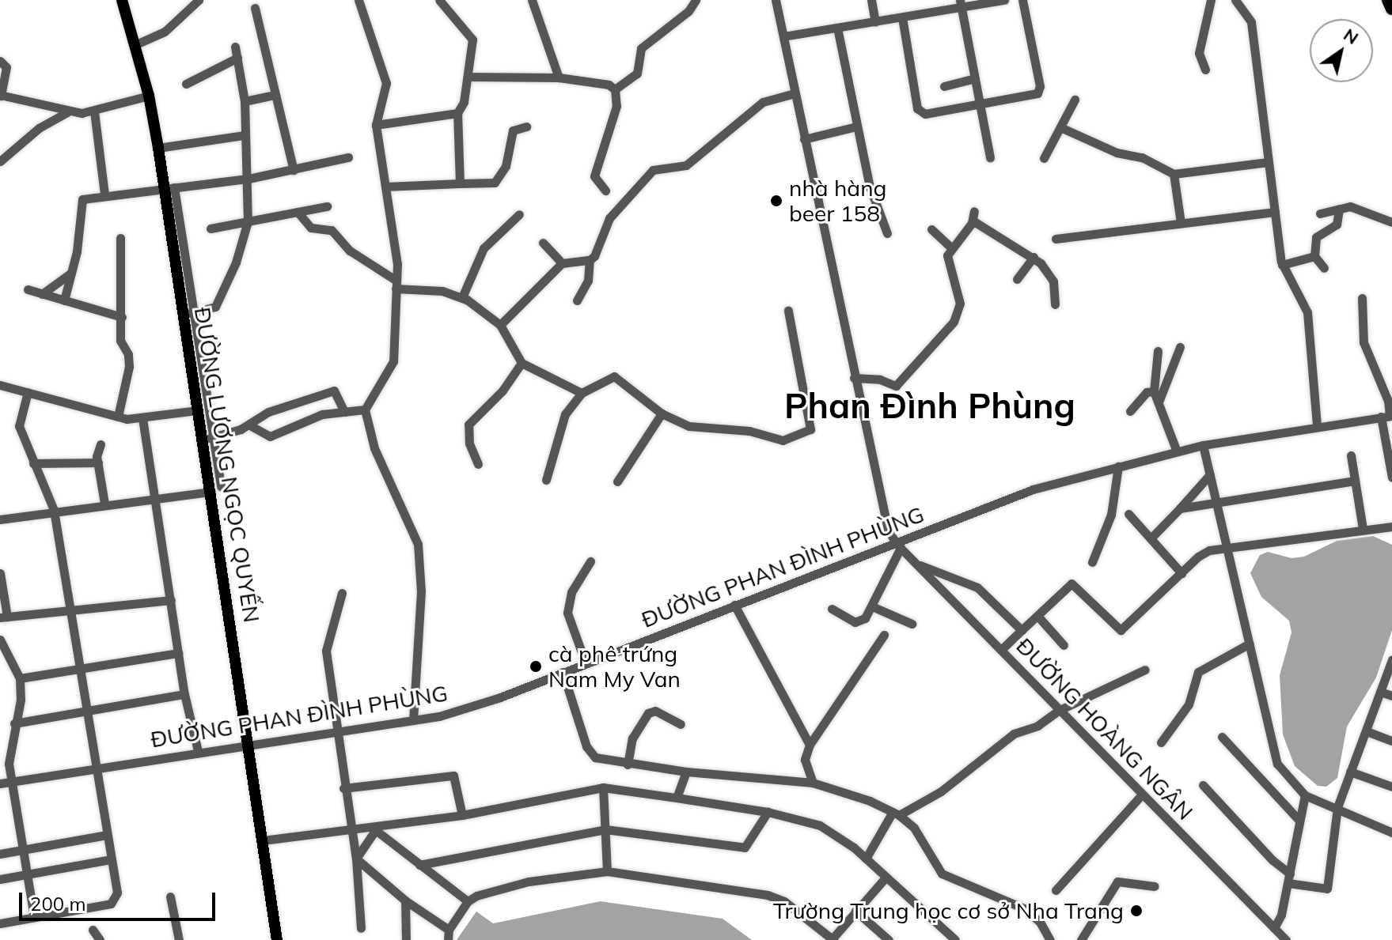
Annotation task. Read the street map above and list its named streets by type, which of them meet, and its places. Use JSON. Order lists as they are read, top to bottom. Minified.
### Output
{"streets":{"main road":["ĐƯỜNG LƯƠNG NGỌC QUYẾN"],"street":["ĐƯỜNG PHAN ĐÌNH PHÙNG","ĐƯỜNG HOÀNG NGÂN"]},"crossings":[["ĐƯỜNG LƯƠNG NGỌC QUYẾN","ĐƯỜNG PHAN ĐÌNH PHÙNG"],["ĐƯỜNG PHAN ĐÌNH PHÙNG","ĐƯỜNG HOÀNG NGÂN"]],"districts":["Phan Đình Phùng"],"places":["nhà hàng beer 158","cà phê trứng Nam My Van","Trường Trung học cơ sở Nha Trang"],"scale_bar":"200 m","north":"top right"}
